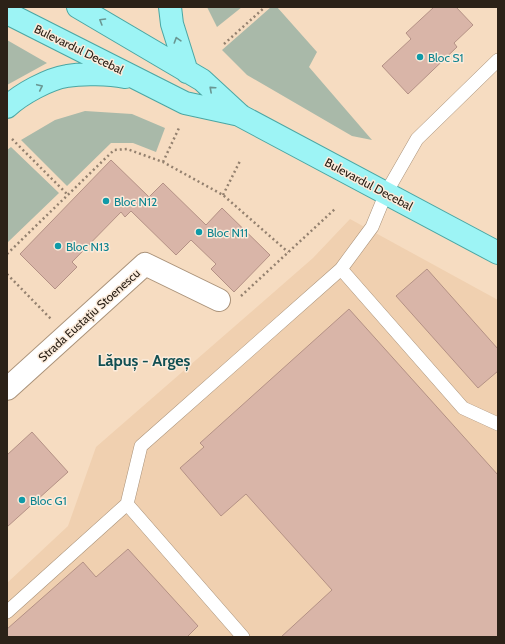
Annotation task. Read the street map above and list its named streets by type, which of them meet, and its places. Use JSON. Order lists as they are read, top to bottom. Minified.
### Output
{"streets":{"main road":["Bulevardul Decebal"],"street":["Strada Eustațiu Stoenescu"]},"districts":["Lăpuș - Argeș"],"places":["Bloc S1","Bloc N12","Bloc N11","Bloc N13","Bloc G1"]}
